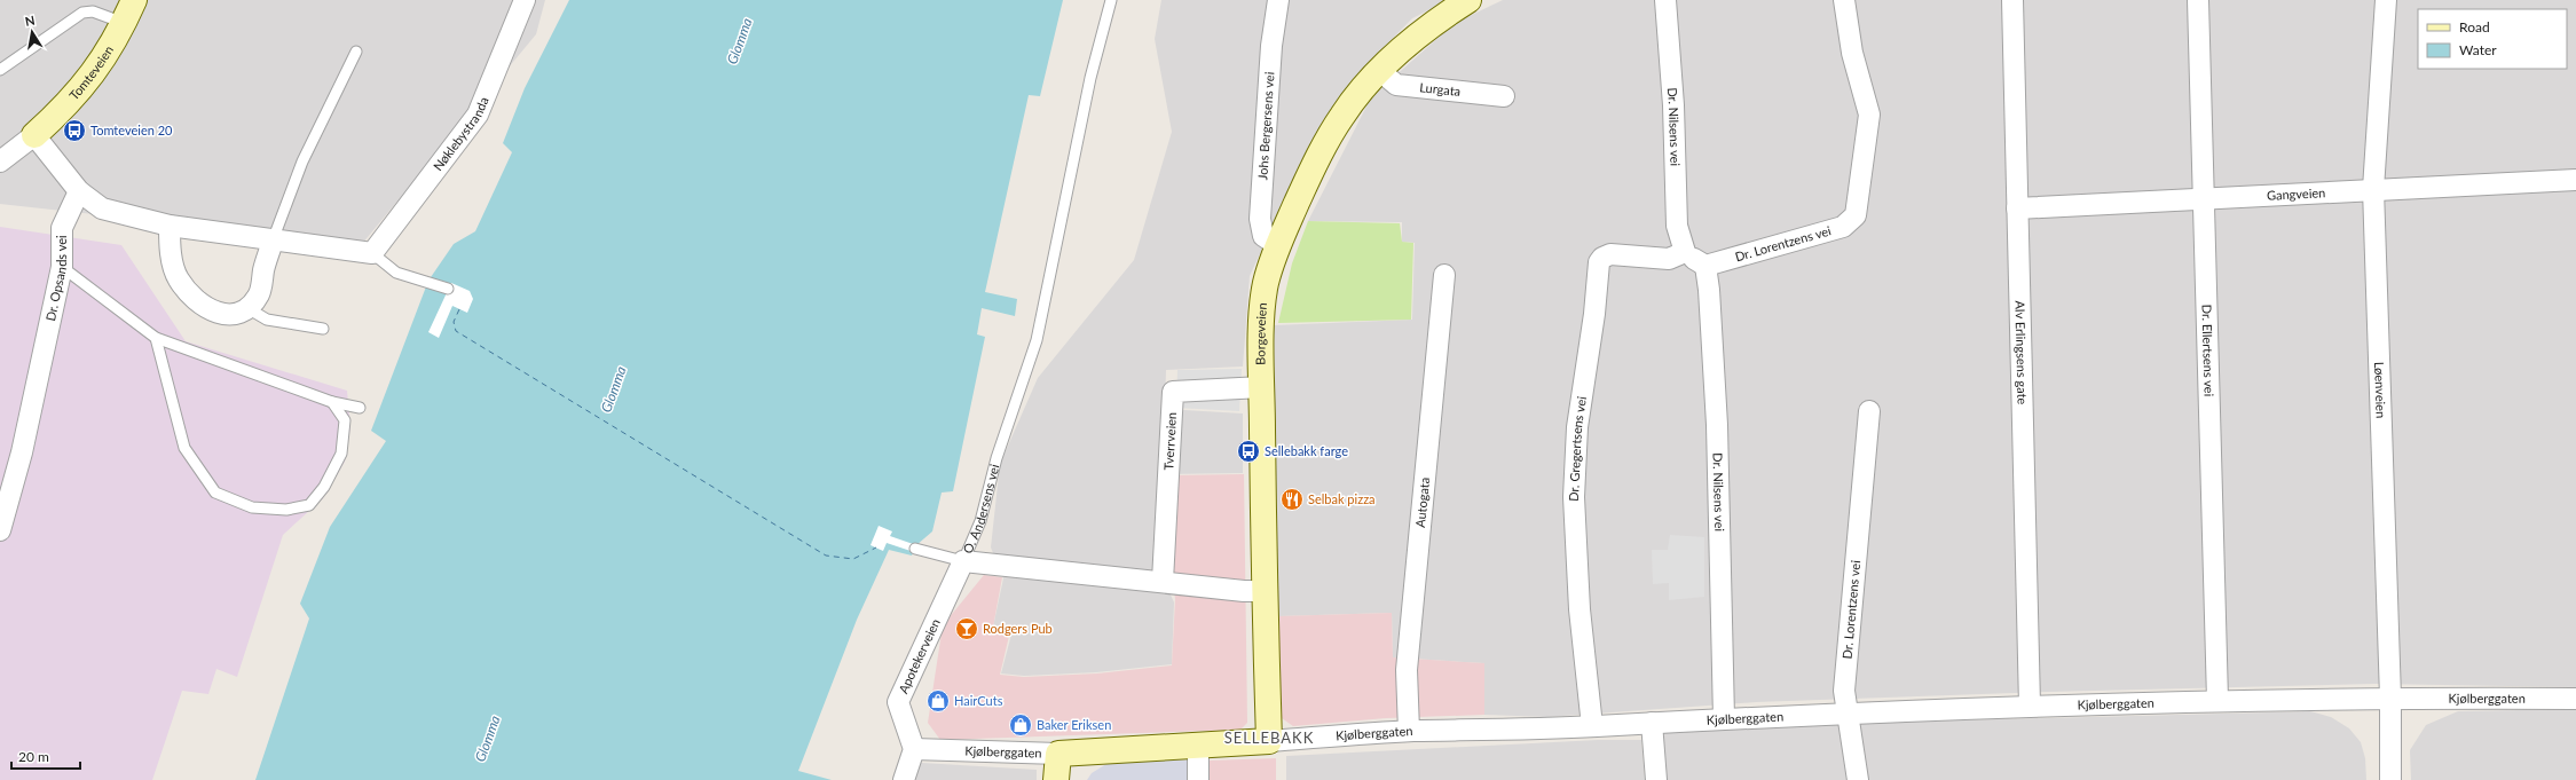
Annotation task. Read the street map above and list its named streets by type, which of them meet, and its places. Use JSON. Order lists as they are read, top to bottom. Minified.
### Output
{"streets":{"main road":["Tomteveien","Borgeveien","Kjølberggaten"],"street":["Lurgata","Johs Bergersens vei","Dr. Nilsens vei","Nøklebystranda","Gangveien","Dr. Lorentzens vei","Dr. Opsands vei","Dr. Ellertsens vei","Alv Erlingsens gate","Løenveien","Tverrveien","Dr. Gregertsens vei","Autogata","O. Andersens vei","Apotekerveien"]},"crossings":[["Lurgata","Borgeveien"],["Johs Bergersens vei","Borgeveien"],["Dr. Nilsens vei","Dr. Lorentzens vei"],["Dr. Nilsens vei","Dr. Gregertsens vei"],["Dr. Nilsens vei","Kjølberggaten"],["Gangveien","Dr. Ellertsens vei"],["Gangveien","Alv Erlingsens gate"],["Gangveien","Løenveien"],["Dr. Lorentzens vei","Kjølberggaten"],["Borgeveien","Tverrveien"],["Borgeveien","O. Andersens vei"],["Borgeveien","Kjølberggaten"],["Dr. Ellertsens vei","Kjølberggaten"],["Alv Erlingsens gate","Kjølberggaten"],["Løenveien","Kjølberggaten"],["Tverrveien","O. Andersens vei"],["Dr. Gregertsens vei","Kjølberggaten"],["Autogata","Kjølberggaten"],["O. Andersens vei","Apotekerveien"],["Apotekerveien","Kjølberggaten"]],"districts":["SELLEBAKK"],"water":["Glomma"],"places":{"bus stop":["Tomteveien 20","Sellebakk farge"],"restaurant":["Selbak pizza"],"bar":["Rodgers Pub"],"shop":["HairCuts","Baker Eriksen"]},"legend":["Road","Water"],"scale_bar":"20 m","north":"top"}
